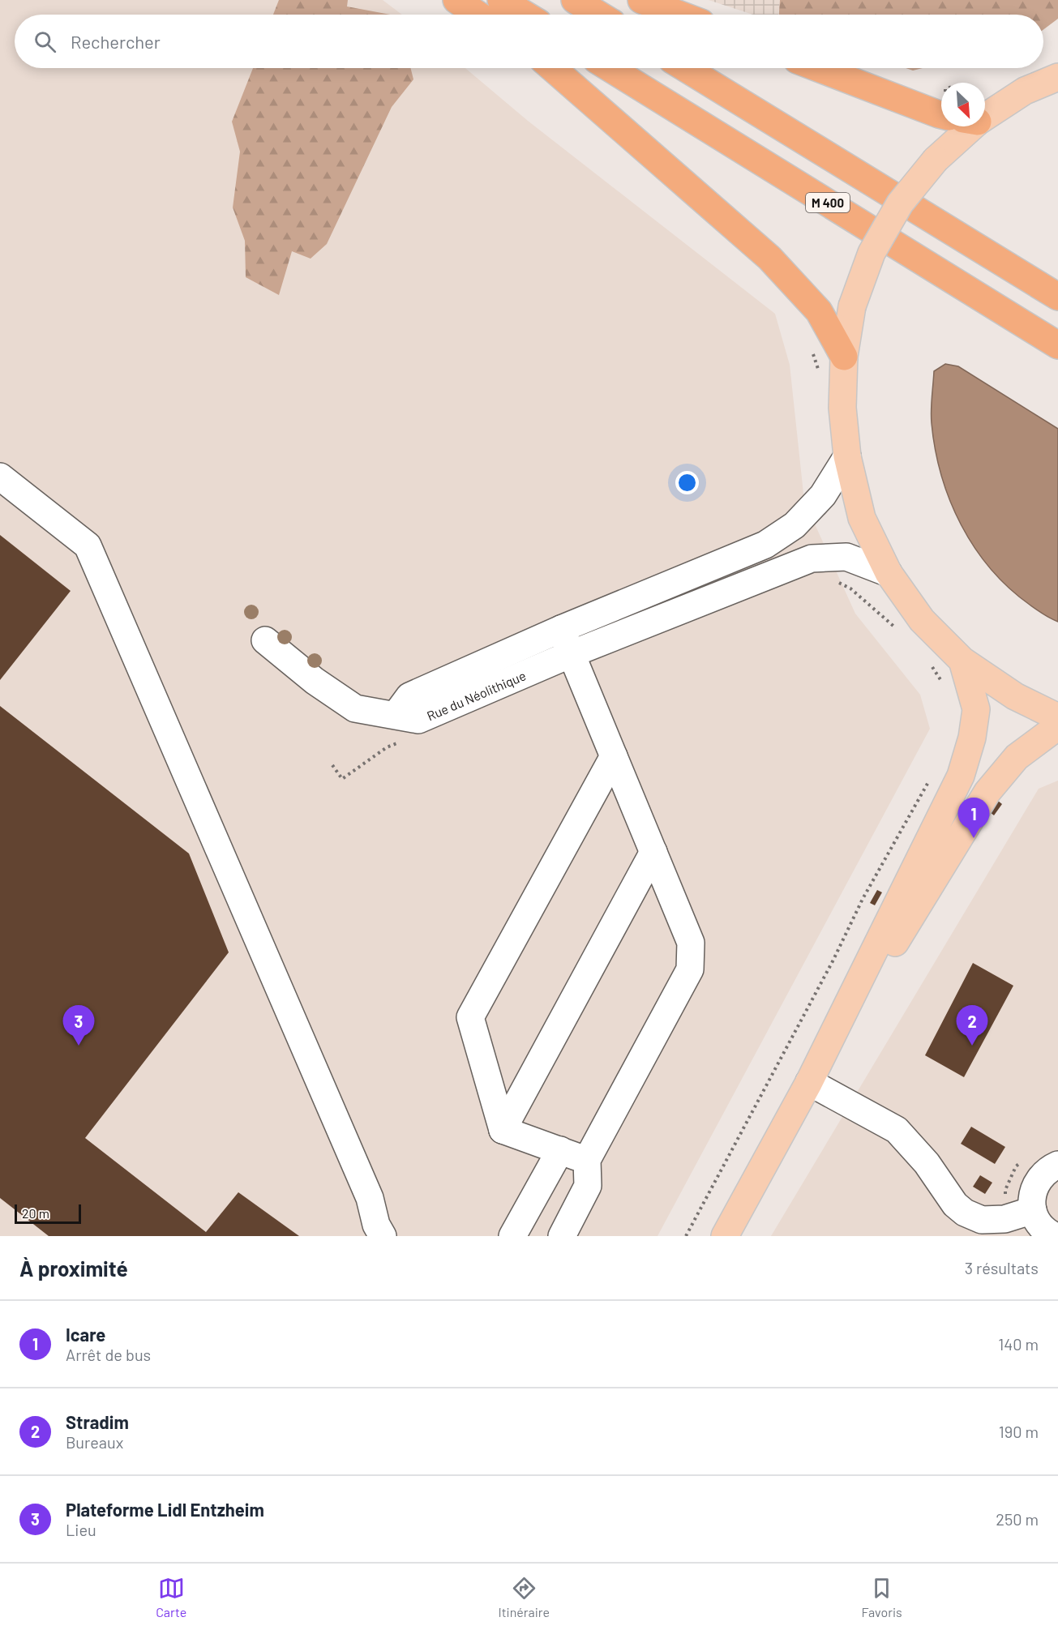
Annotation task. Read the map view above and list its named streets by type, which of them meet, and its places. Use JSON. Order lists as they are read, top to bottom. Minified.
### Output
{"streets":{"highway":["M 400"],"street":["Rue du Néolithique"]},"scale_bar":"20 m","north":"bottom right","page":{"search":"Rechercher","pins":["1","2","3"],"scale":"20 m","heading":["À proximité","3 résultats"],"list":[{"mark":"1","name":"Icare","note":"Arrêt de bus","value":"140 m"},{"mark":"2","name":"Stradim","note":"Bureaux","value":"190 m"},{"mark":"3","name":"Plateforme Lidl Entzheim","note":"Lieu","value":"250 m"}],"nav":["Carte","Itinéraire","Favoris"]}}
